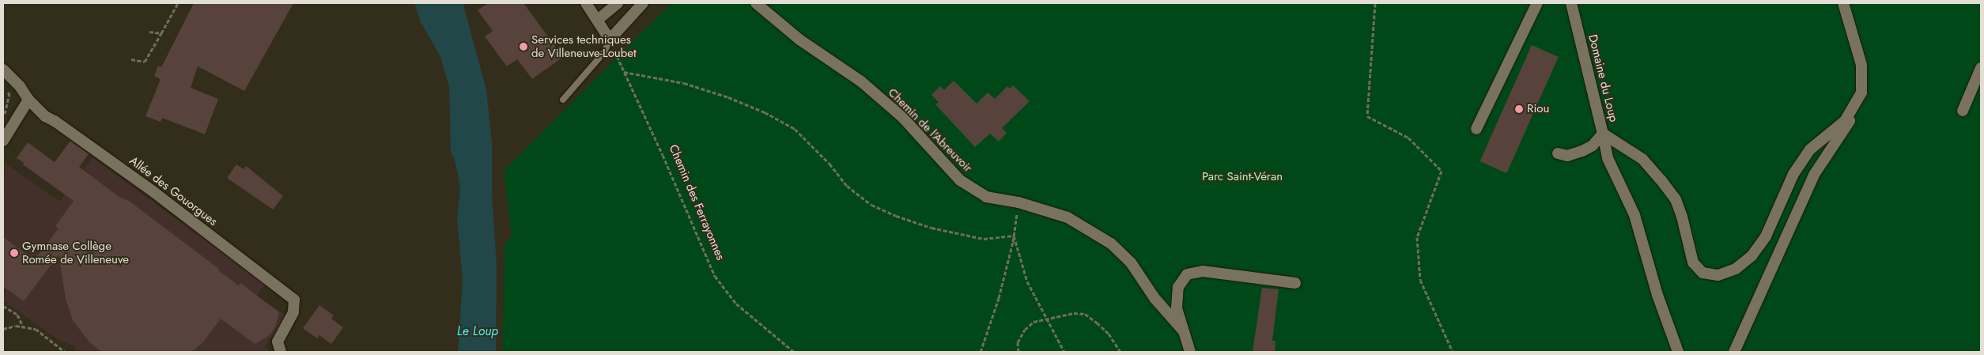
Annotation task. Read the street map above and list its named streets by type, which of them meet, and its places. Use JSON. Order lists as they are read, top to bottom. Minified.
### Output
{"streets":{"street":["Domaine du Loup","Chemin de l'Abreuvoir","Allée des Gouorgues"],"path":["Chemin des Ferrayonnes"]},"water":["Le Loup"],"parks":["Parc Saint-Véran"],"places":["Services techniques de Villeneuve-Loubet","Riou","Gymnase Collège Romée de Villeneuve"]}
